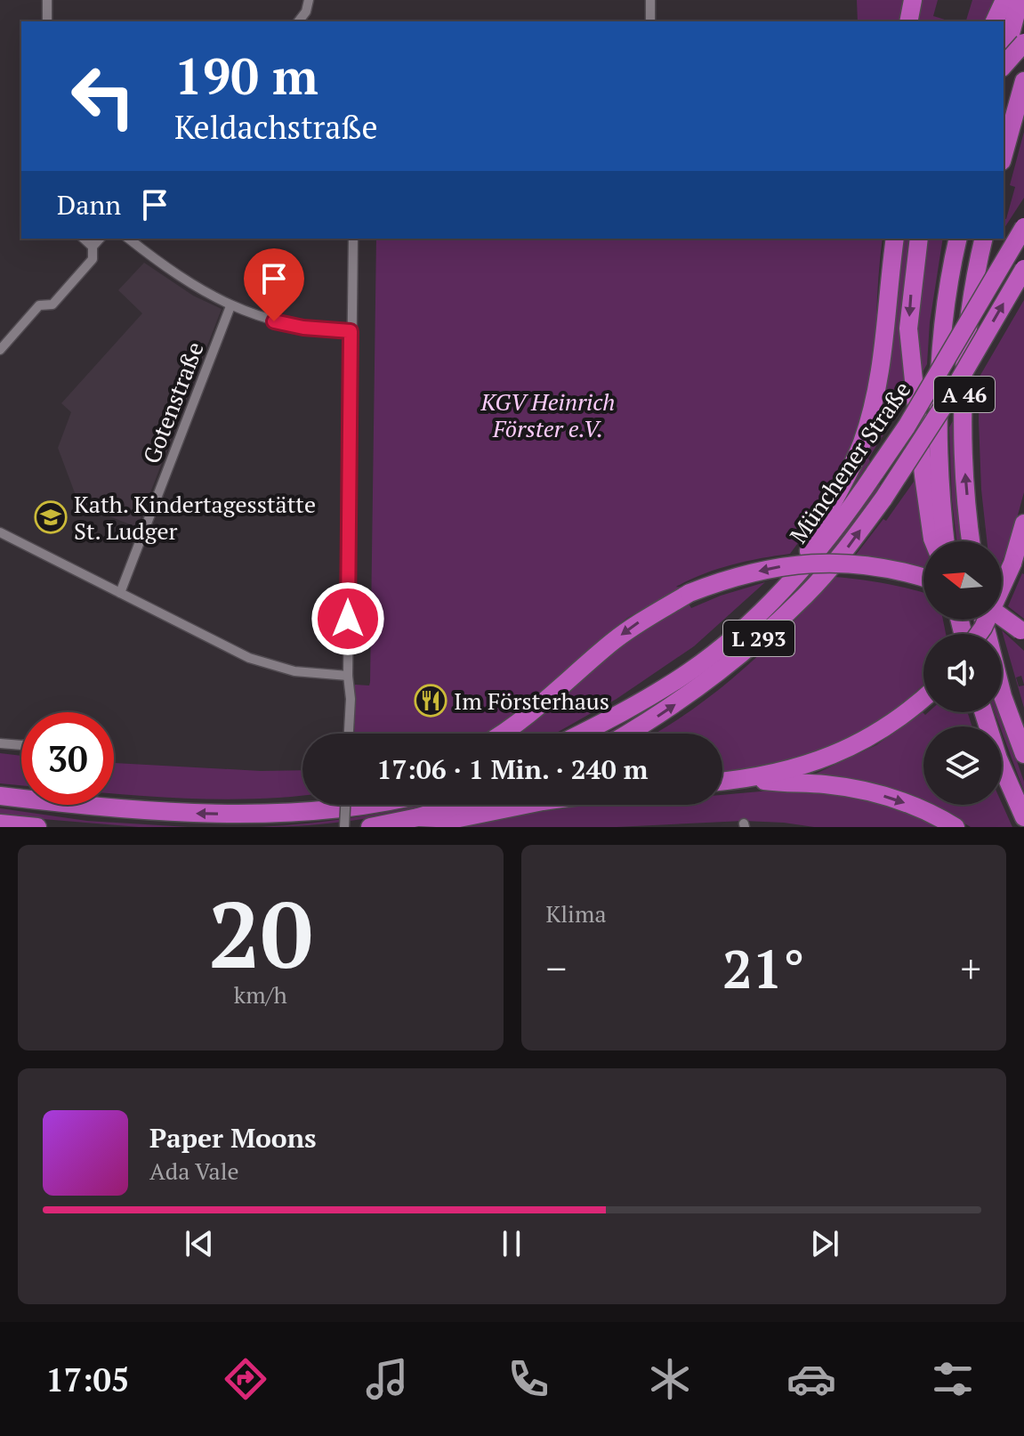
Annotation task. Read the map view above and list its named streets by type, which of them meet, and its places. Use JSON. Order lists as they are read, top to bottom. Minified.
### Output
{"streets":{"highway":["A 46","Münchener Straße","L 293"],"street":["Gotenstraße"]},"parks":["KGV Heinrich Förster e.V."],"places":{"school or university":["Kath. Kindertagesstätte St. Ludger"],"restaurant":["Im Försterhaus"]},"north":"left","page":{"turn":["190 m","Keldachstraße"],"then":"Dann","limit":"30","trip":"17:06 · 1 Min. · 240 m","tile":[["20","km/h"],"Klima"],"heat":["−","21°","+"],"song":["Paper Moons","Ada Vale"],"tabs":"17:05"}}
